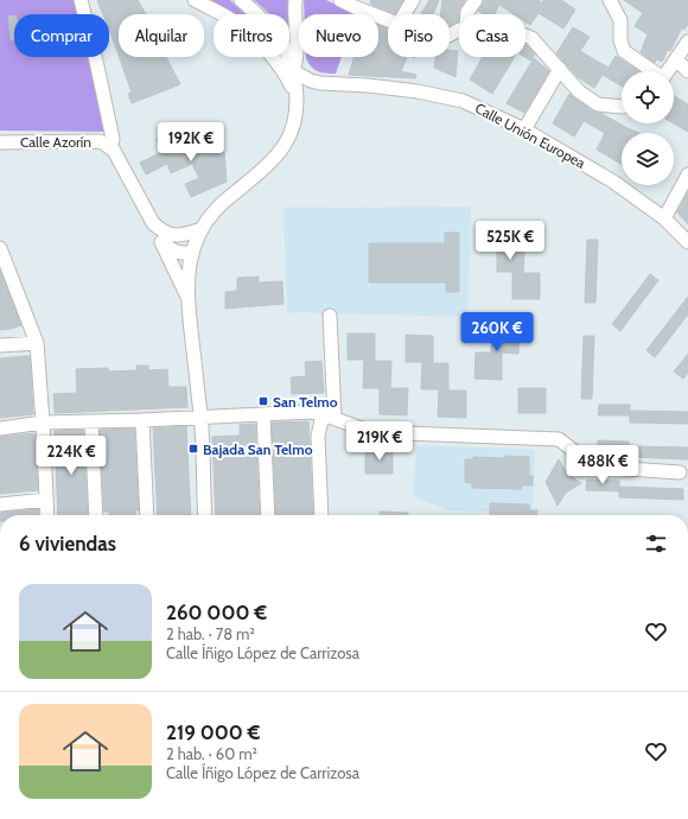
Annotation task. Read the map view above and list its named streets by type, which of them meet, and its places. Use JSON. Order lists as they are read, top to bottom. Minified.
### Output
{"streets":{"street":["Calle Unión Europea","Calle Azorín"]},"places":{"transit":["San Telmo","Bajada San Telmo"]},"page":{"chip":["Comprar","Alquilar","Filtros","Nuevo","Piso","Casa"],"price":["192K €","525K €","260K €","219K €","224K €","488K €"],"heading":"6 viviendas","list":[{"name":"260 000 €","note":"2 hab. · 78 m² · Calle Íñigo López de Carrizosa"},{"name":"219 000 €","note":"2 hab. · 60 m² · Calle Íñigo López de Carrizosa"}]}}
